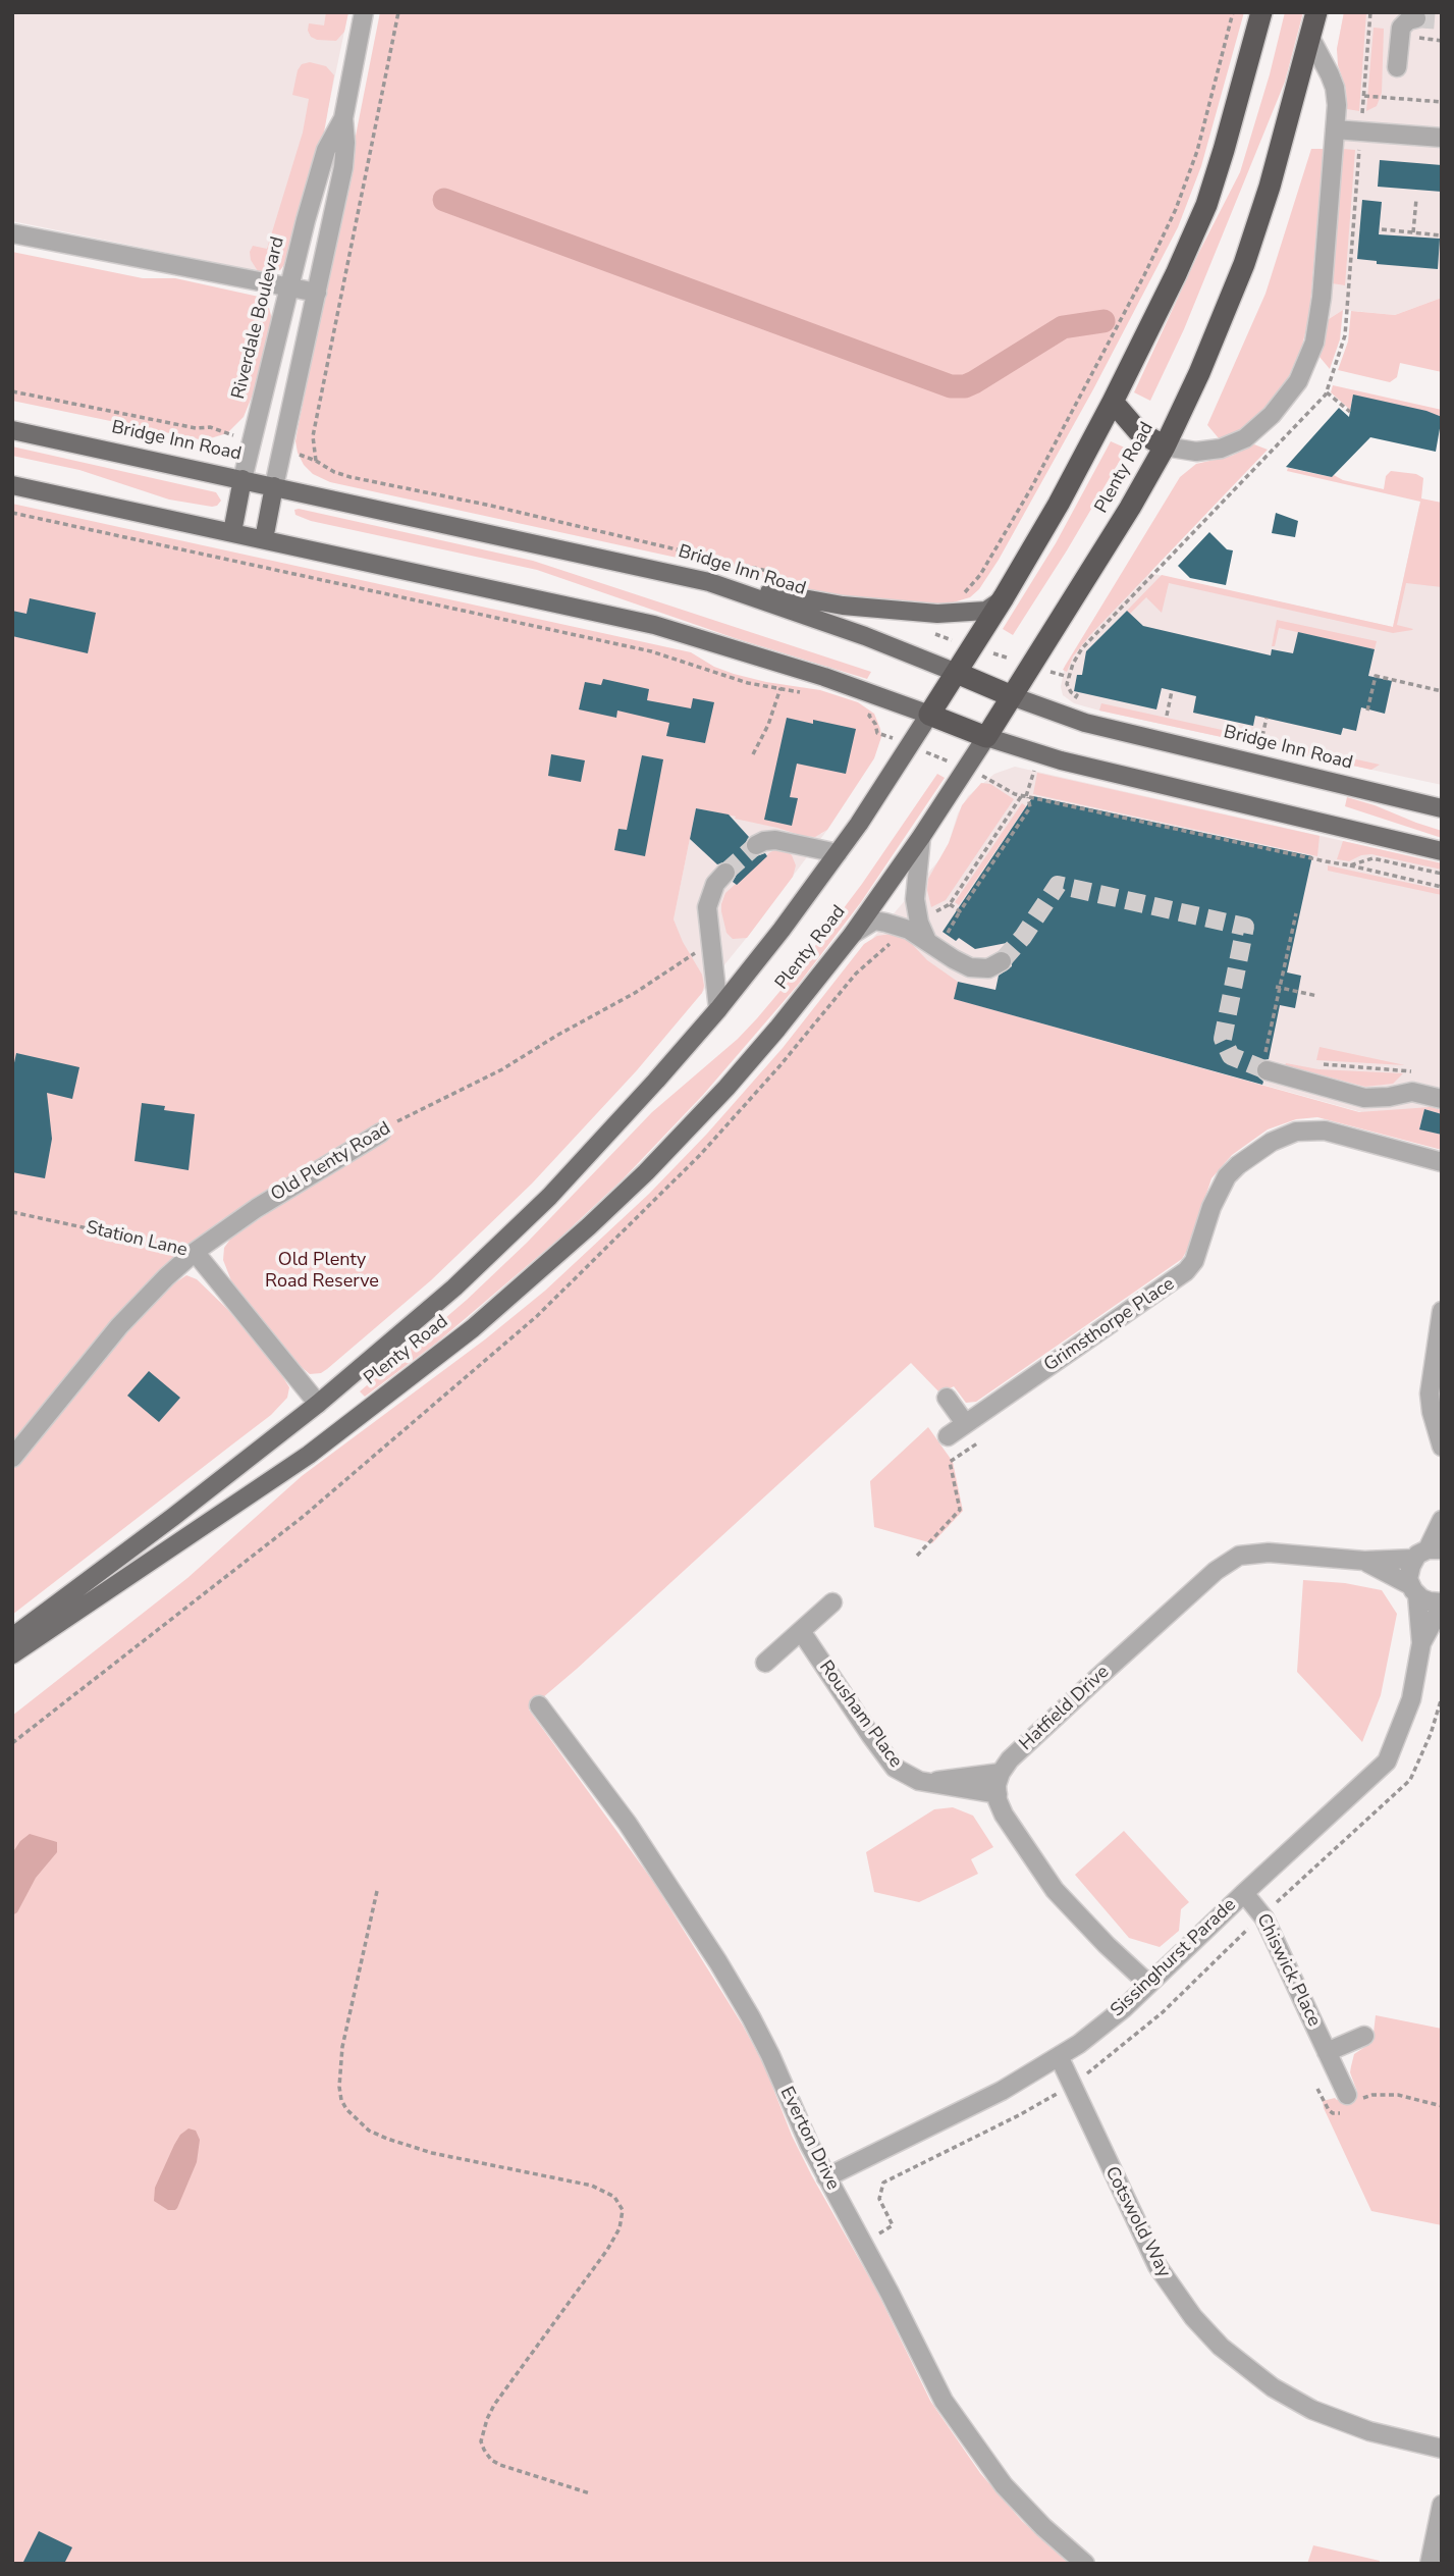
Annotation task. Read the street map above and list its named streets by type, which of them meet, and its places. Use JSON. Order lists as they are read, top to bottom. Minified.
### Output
{"streets":{"highway":["Bridge Inn Road","Plenty Road"],"main road":["Riverdale Boulevard"],"street":["Old Plenty Road","Station Lane","Grimsthorpe Place","Hatfield Drive","Rousham Place","Sissinghurst Parade","Chiswick Place","Everton Drive","Cotswold Way"]},"crossings":[["Riverdale Boulevard","Bridge Inn Road"],["Bridge Inn Road","Plenty Road"],["Plenty Road","Station Lane"],["Old Plenty Road","Station Lane"],["Hatfield Drive","Sissinghurst Parade"],["Sissinghurst Parade","Chiswick Place"],["Sissinghurst Parade","Everton Drive"],["Sissinghurst Parade","Cotswold Way"]],"parks":["Old Plenty Road Reserve"]}
